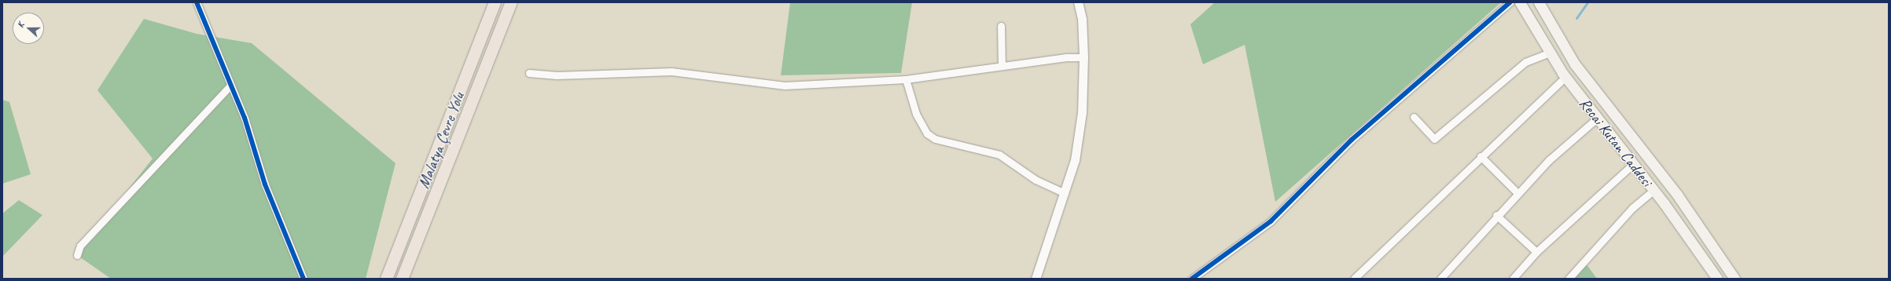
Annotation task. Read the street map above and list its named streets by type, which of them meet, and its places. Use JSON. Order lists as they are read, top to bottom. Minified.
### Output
{"streets":{"highway":["Malatya Çevre Yolu"],"main road":["Recai Kutan Caddesi"]},"north":"left"}
